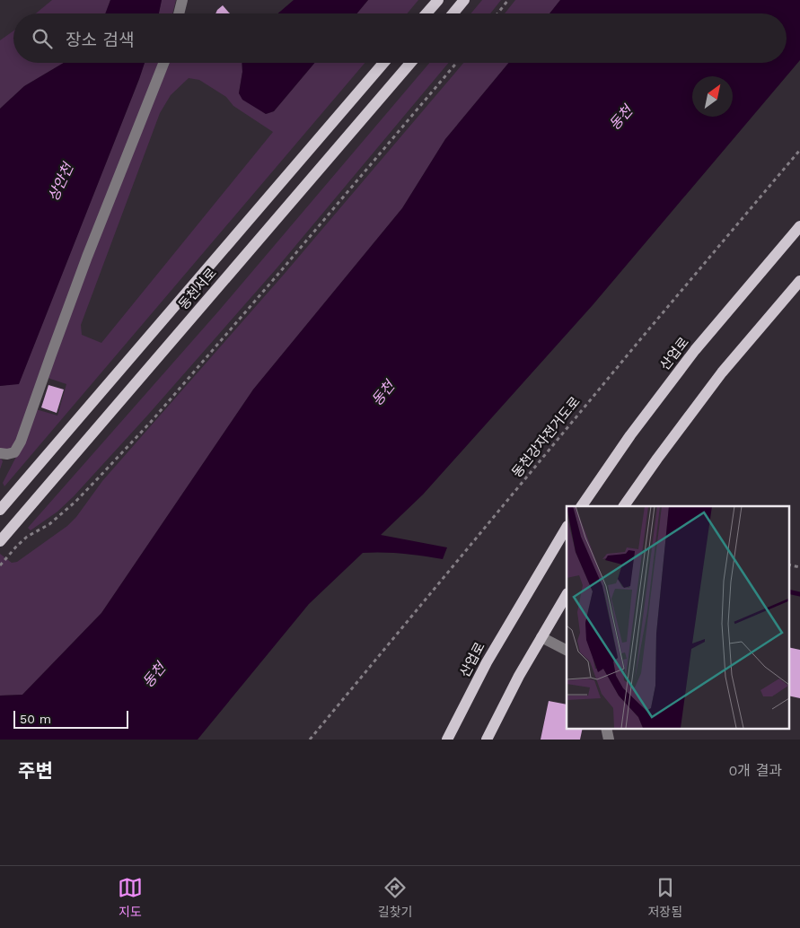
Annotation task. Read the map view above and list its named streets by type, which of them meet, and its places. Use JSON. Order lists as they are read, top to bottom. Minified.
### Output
{"streets":{"main road":["동천서로","산업로"],"path":["동천강자전거도로"]},"water":["동천","상안천"],"scale_bar":"50 m","north":"top right","page":{"search":"장소 검색","scale":"50 m","heading":["주변","0개 결과"],"nav":["지도","길찾기","저장됨"]}}
